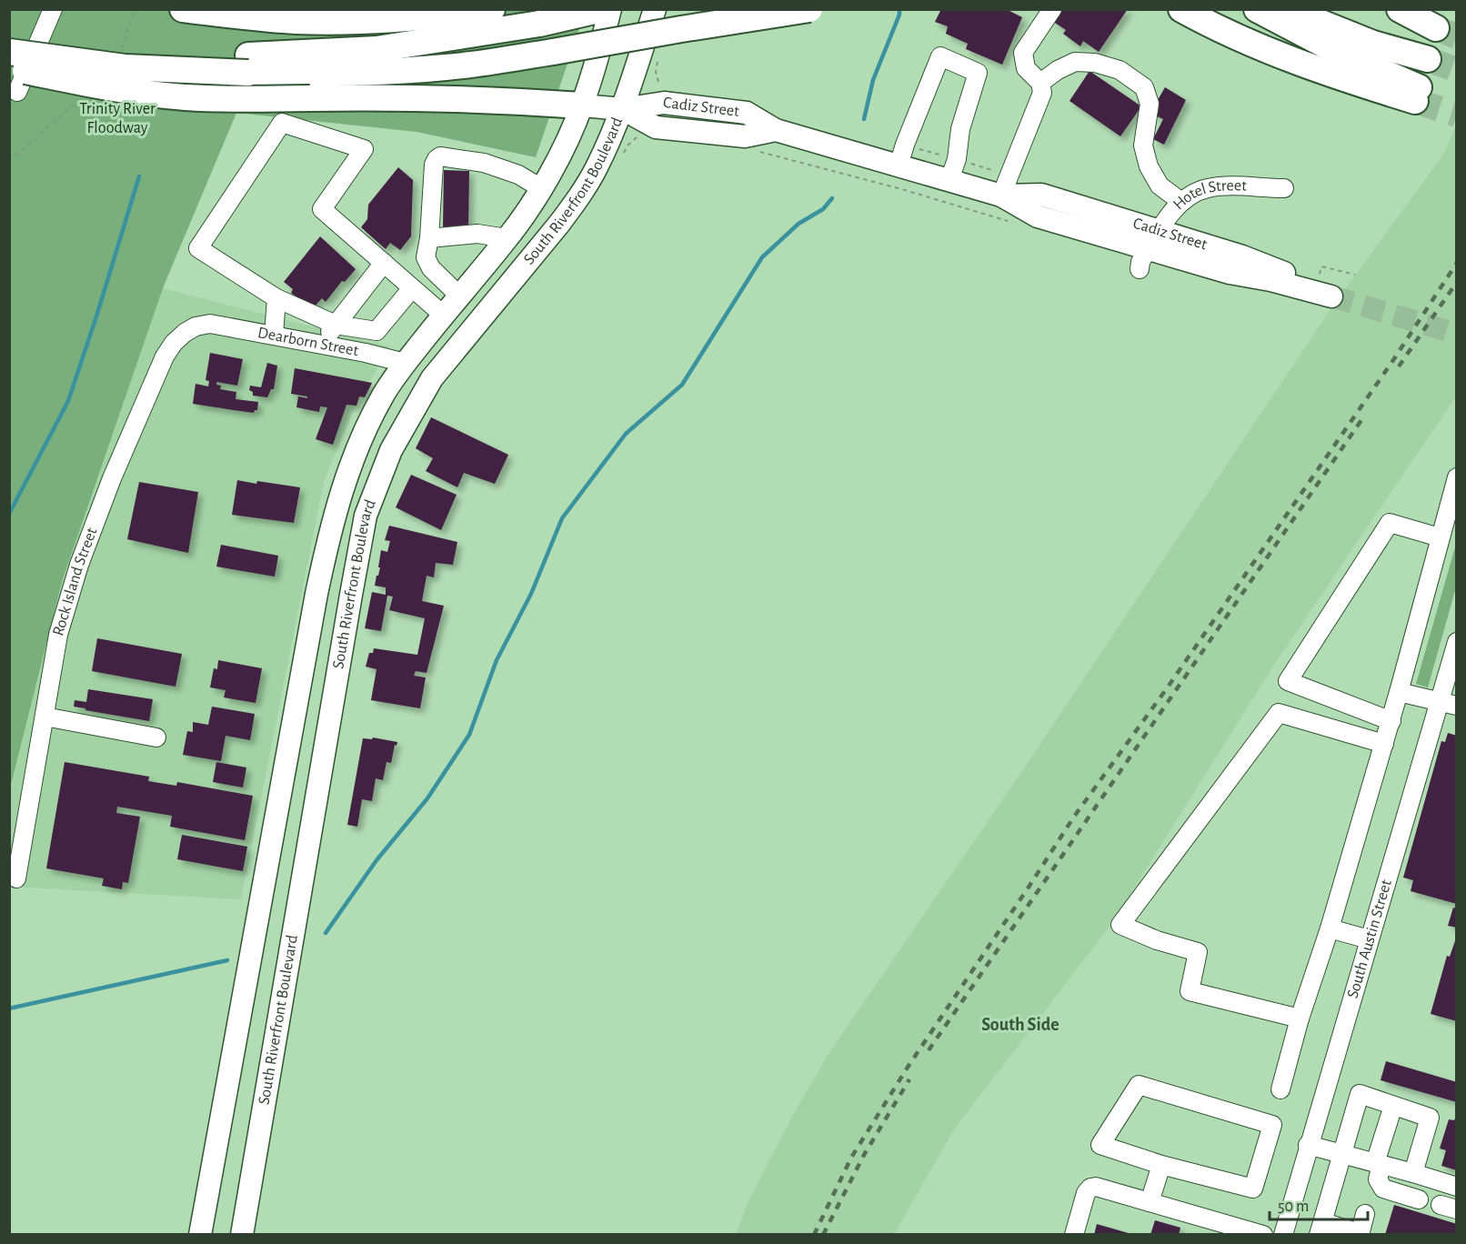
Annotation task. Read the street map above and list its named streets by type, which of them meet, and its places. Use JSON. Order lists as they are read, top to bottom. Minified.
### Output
{"streets":{"main road":["Cadiz Street","South Riverfront Boulevard"],"street":["Hotel Street","Dearborn Street","Rock Island Street","South Austin Street"]},"crossings":[["Cadiz Street","South Riverfront Boulevard"],["Cadiz Street","Hotel Street"],["South Riverfront Boulevard","Dearborn Street"],["Dearborn Street","Rock Island Street"]],"districts":["South Side"],"parks":["Trinity River Floodway"],"scale_bar":"50 m"}
